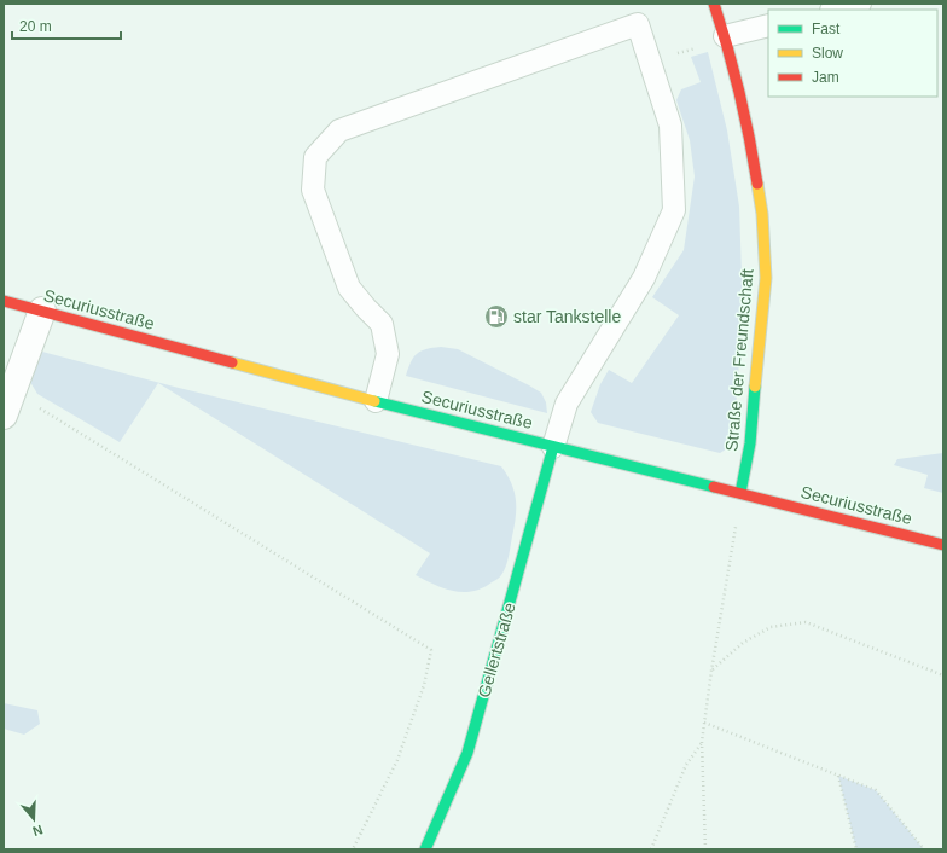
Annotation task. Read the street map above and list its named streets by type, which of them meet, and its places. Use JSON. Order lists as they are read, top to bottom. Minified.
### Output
{"streets":{"street":["Securiusstraße","Straße der Freundschaft","Gellertstraße"]},"crossings":[["Securiusstraße","Straße der Freundschaft"],["Securiusstraße","Gellertstraße"]],"places":{"fuel station":["star Tankstelle"]},"legend":["Fast","Slow","Jam"],"scale_bar":"20 m","north":"bottom"}
